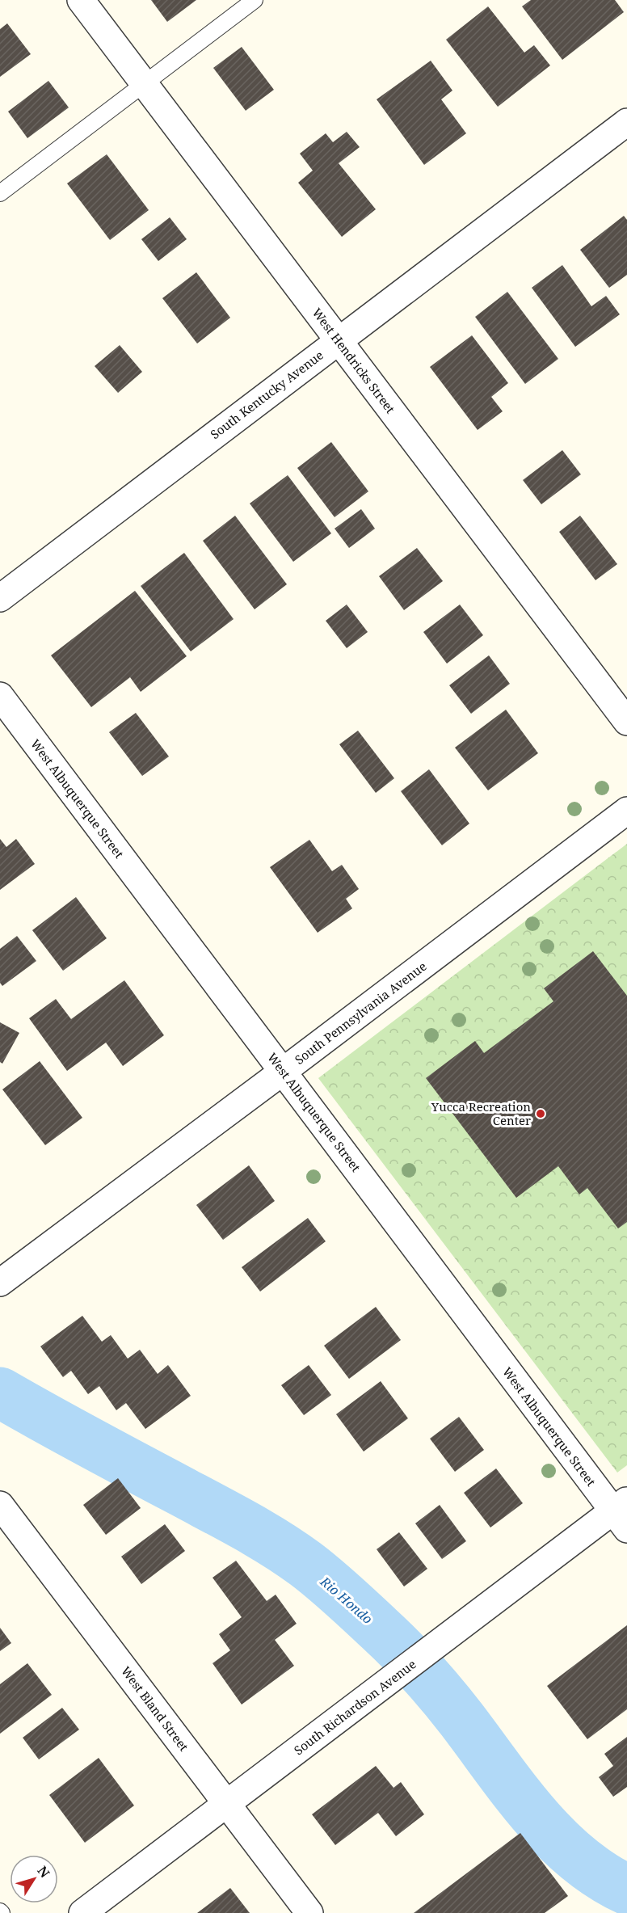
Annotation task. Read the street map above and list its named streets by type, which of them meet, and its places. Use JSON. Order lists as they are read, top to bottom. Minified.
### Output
{"streets":{"street":["West Hendricks Street","South Kentucky Avenue","West Albuquerque Street","South Pennsylvania Avenue","South Richardson Avenue","West Bland Street"]},"crossings":[["West Hendricks Street","South Kentucky Avenue"],["West Albuquerque Street","South Pennsylvania Avenue"],["West Albuquerque Street","South Richardson Avenue"],["South Richardson Avenue","West Bland Street"]],"water":["Rio Hondo"],"places":["Yucca Recreation Center"],"north":"top right"}
